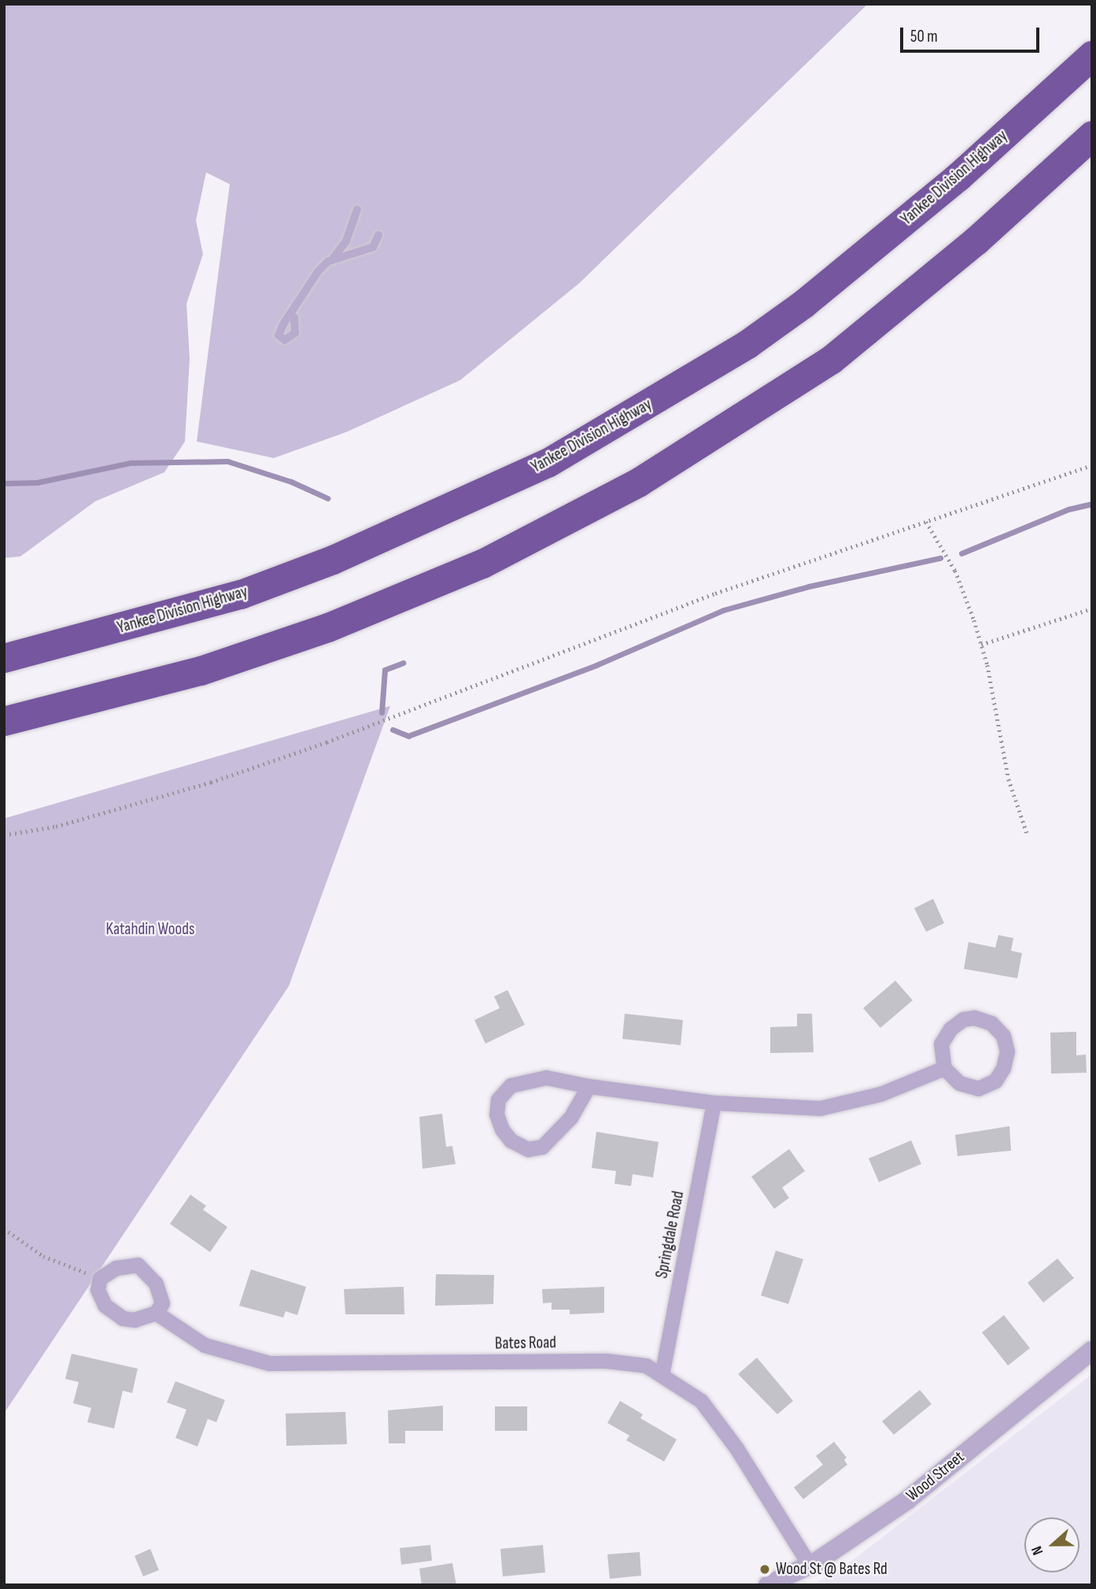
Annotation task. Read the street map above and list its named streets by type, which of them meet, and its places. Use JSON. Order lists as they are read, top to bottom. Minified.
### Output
{"streets":{"highway":["Yankee Division Highway"],"street":["Springdale Road","Bates Road","Wood Street"]},"crossings":[["Springdale Road","Bates Road"],["Bates Road","Wood Street"]],"parks":["Katahdin Woods"],"places":["Wood St @ Bates Rd"],"scale_bar":"50 m","north":"left"}
